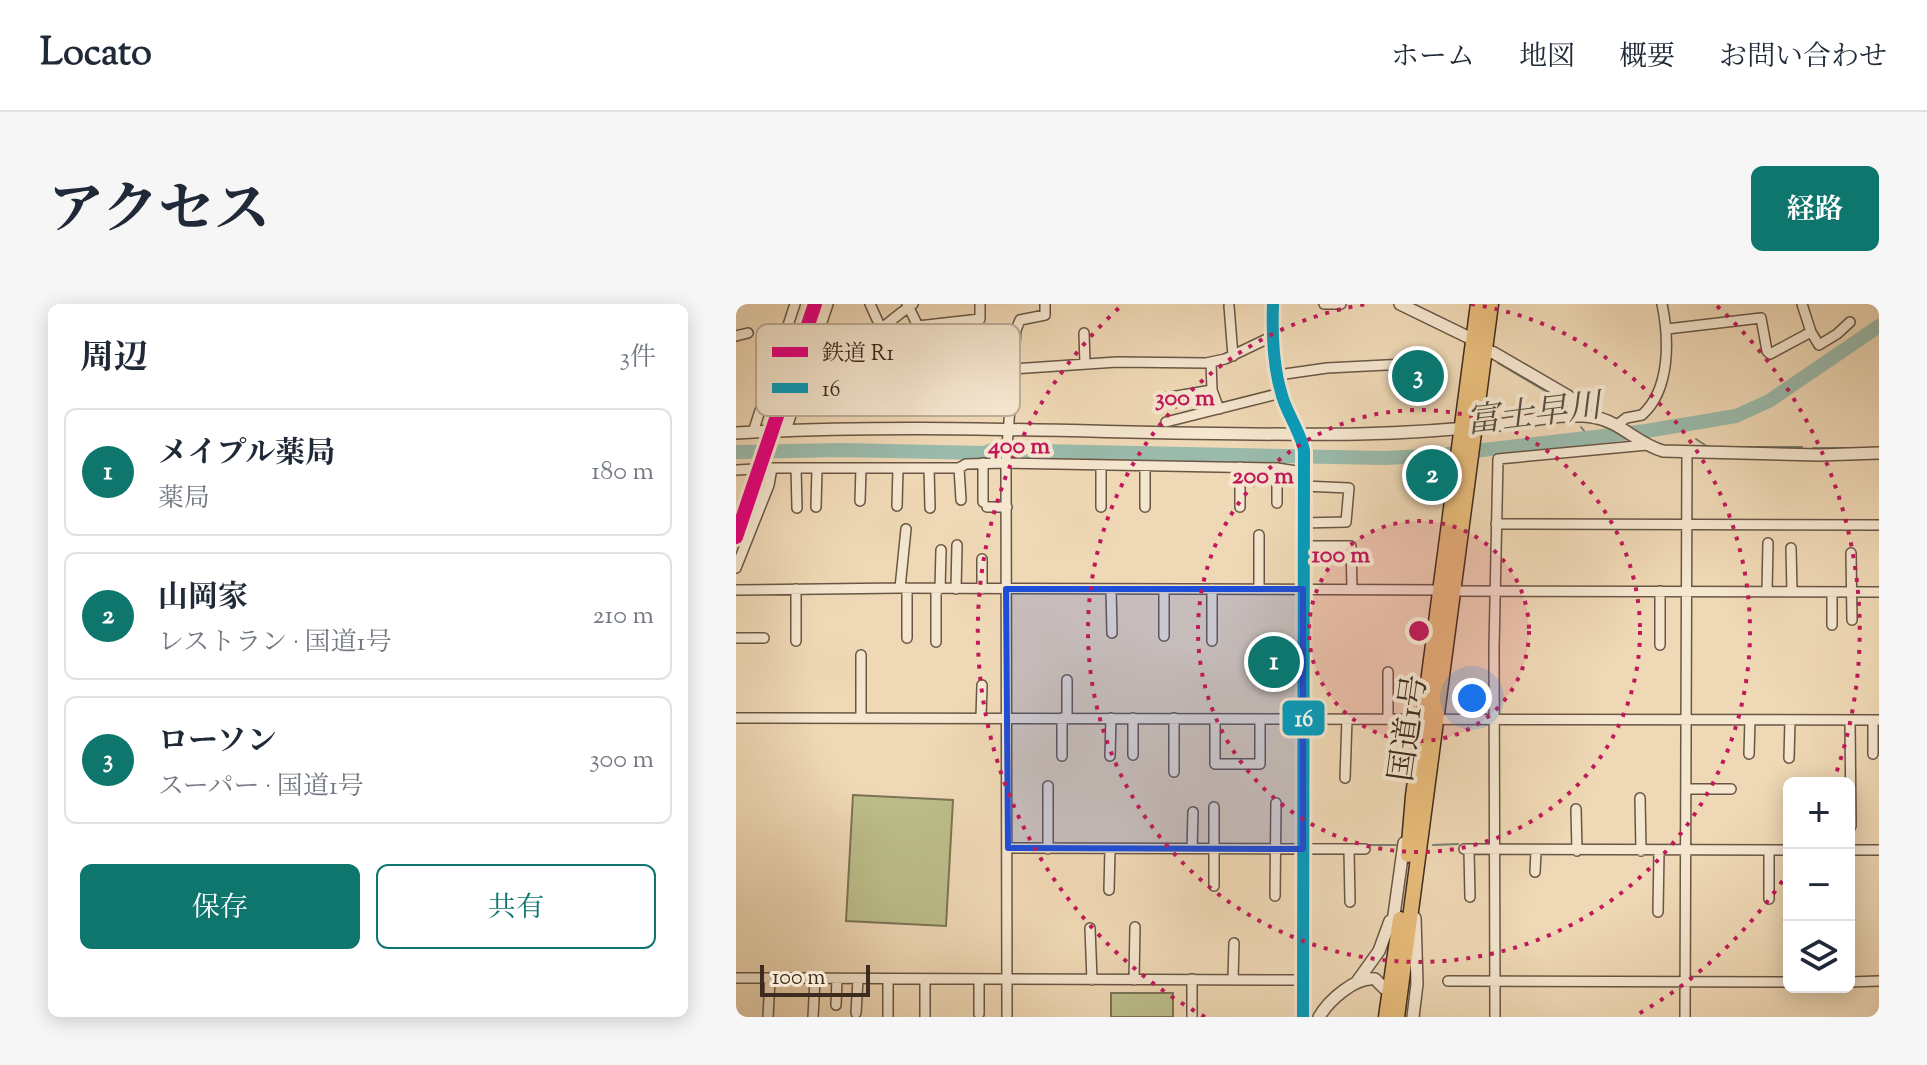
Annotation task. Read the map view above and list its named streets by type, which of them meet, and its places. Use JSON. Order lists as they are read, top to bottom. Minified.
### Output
{"streets":{"highway":["国道1号"]},"water":["富士早川"],"lines":["rail line R1","transit line 16"],"legend":["鉄道 R1","16"],"scale_bar":"100 m","page":{"header":"Locato","nav":["ホーム","地図","概要","お問い合わせ"],"title":"アクセス","buttons":["経路",["保存","共有"]],"heading":["周辺","3件"],"pins":["3","2","1"],"list":[{"mark":"1","name":"メイプル薬局","note":"薬局","value":"180 m"},{"mark":"2","name":"山岡家","note":"レストラン · 国道1号","value":"210 m"},{"mark":"3","name":"ローソン","note":"スーパー · 国道1号","value":"300 m"}],"map_buttons":["+","−"],"scale":"100 m"},"rings":["300 m","400 m","200 m","100 m"]}
